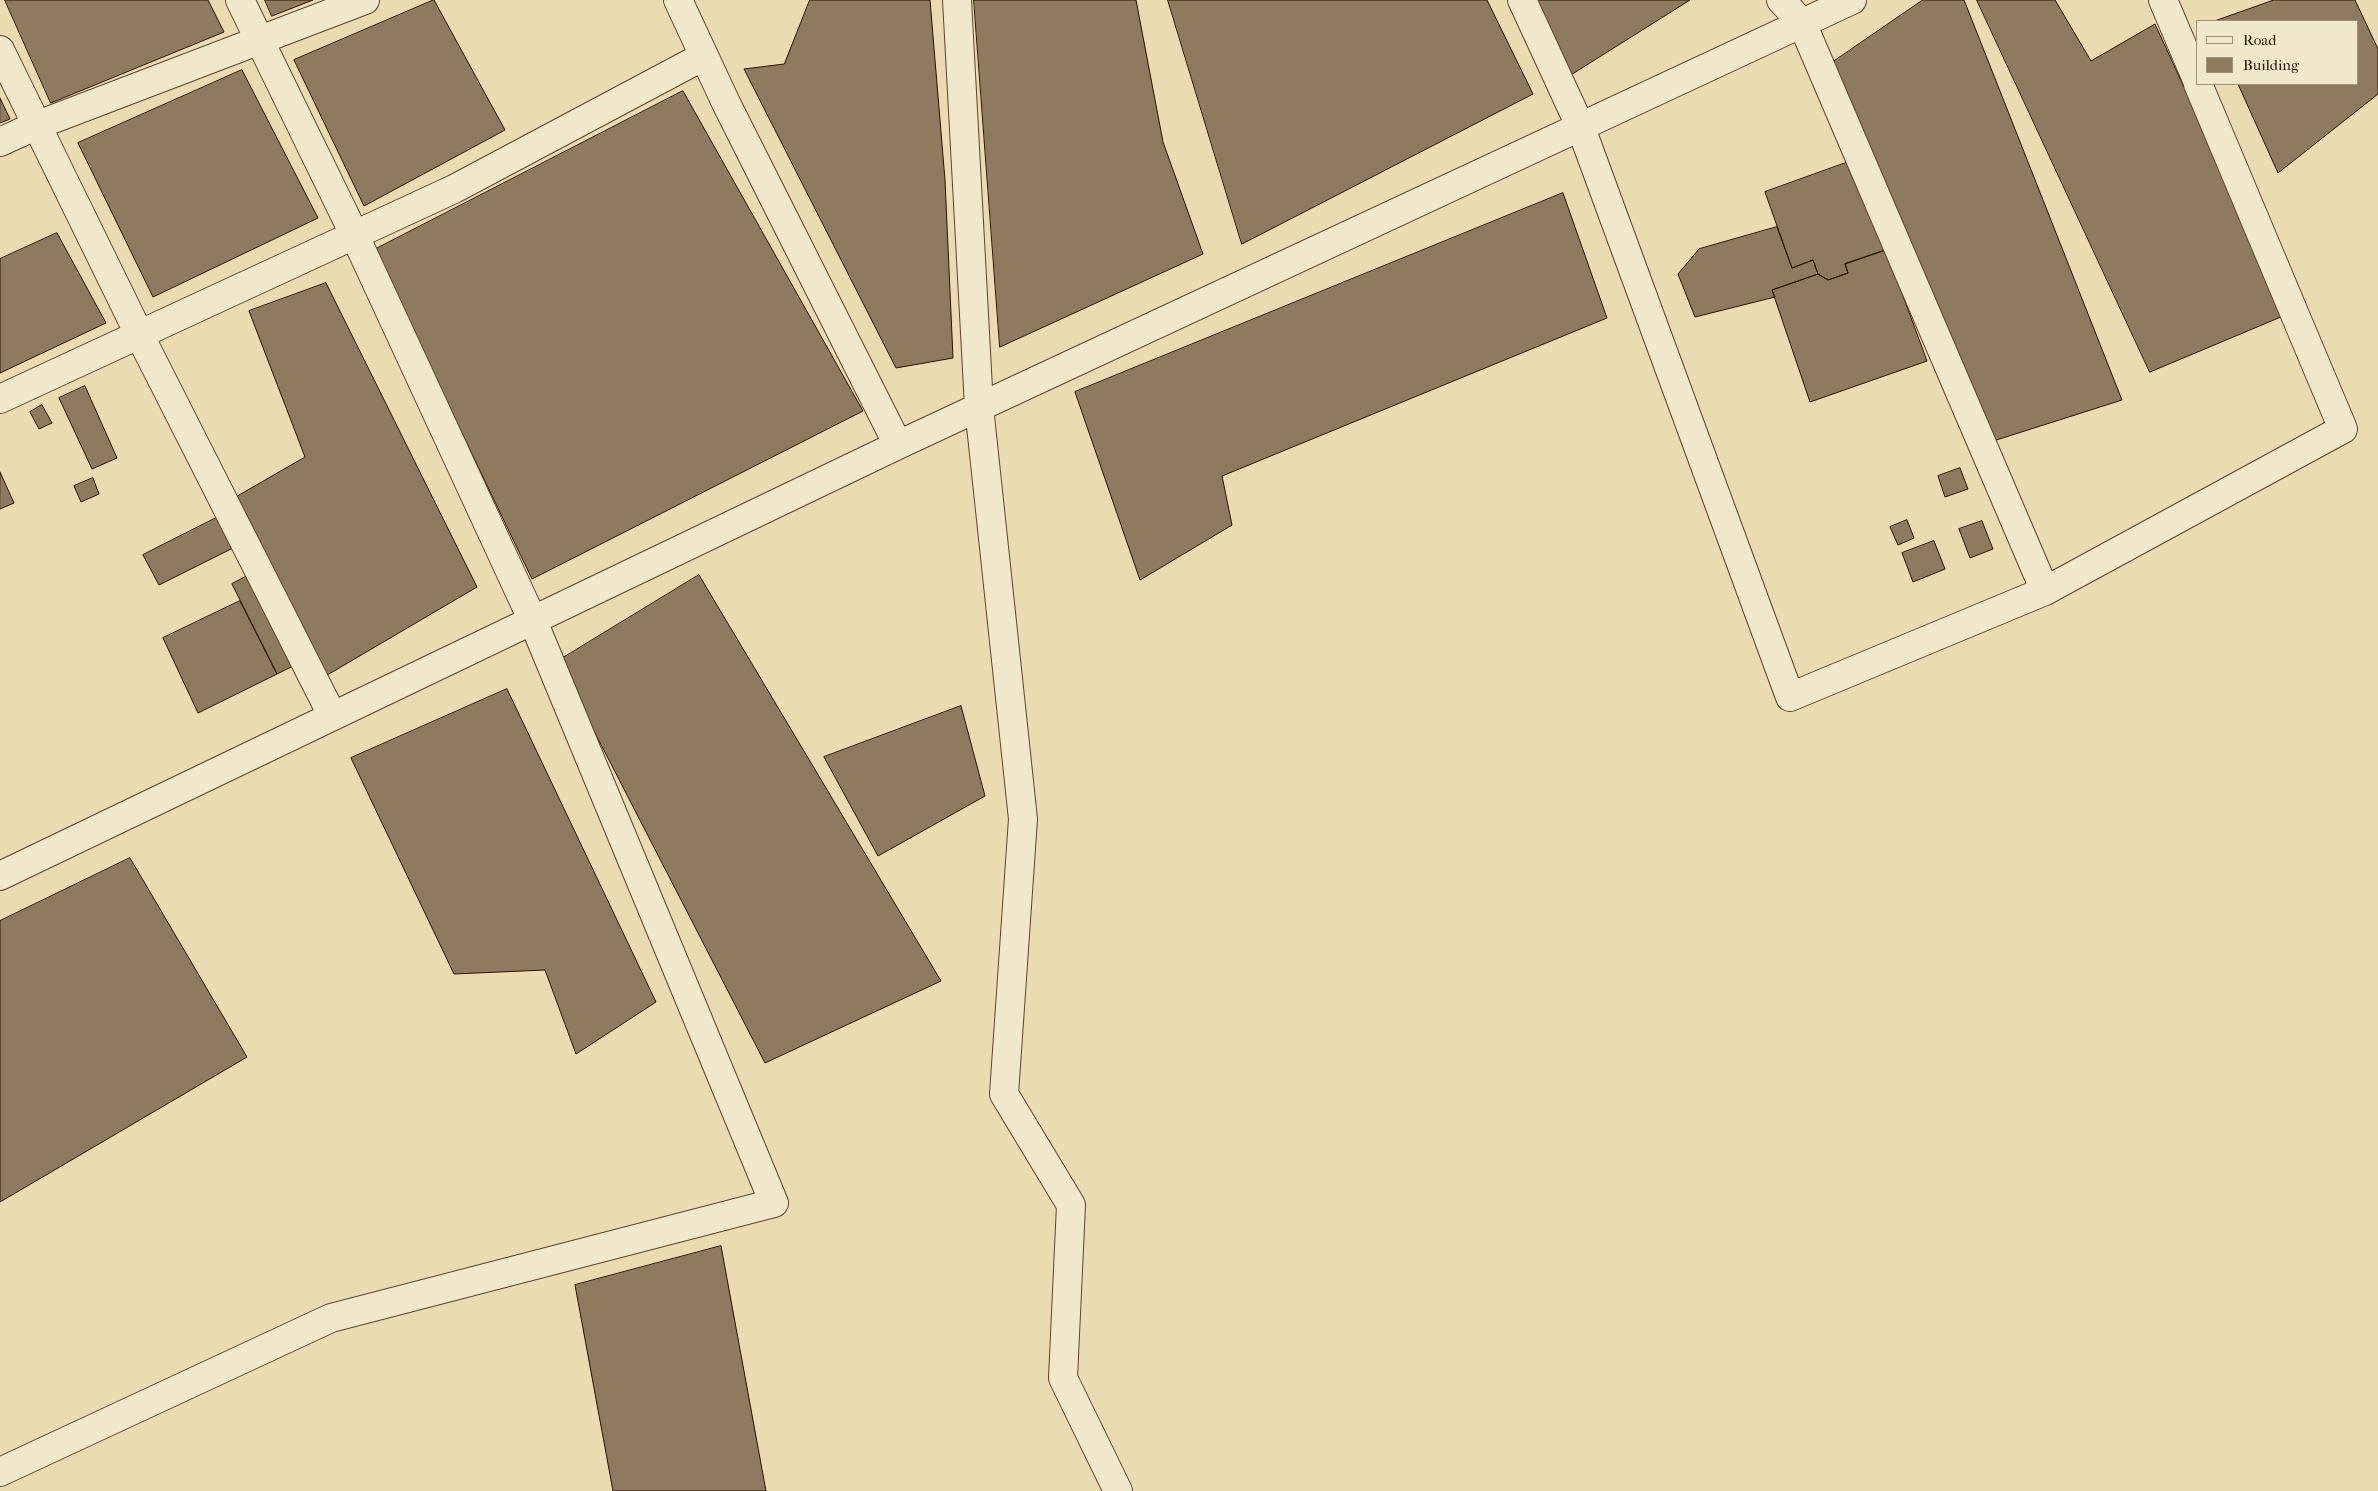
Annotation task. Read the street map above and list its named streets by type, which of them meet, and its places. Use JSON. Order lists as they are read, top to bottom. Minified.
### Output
{"legend":["Road","Building"]}
